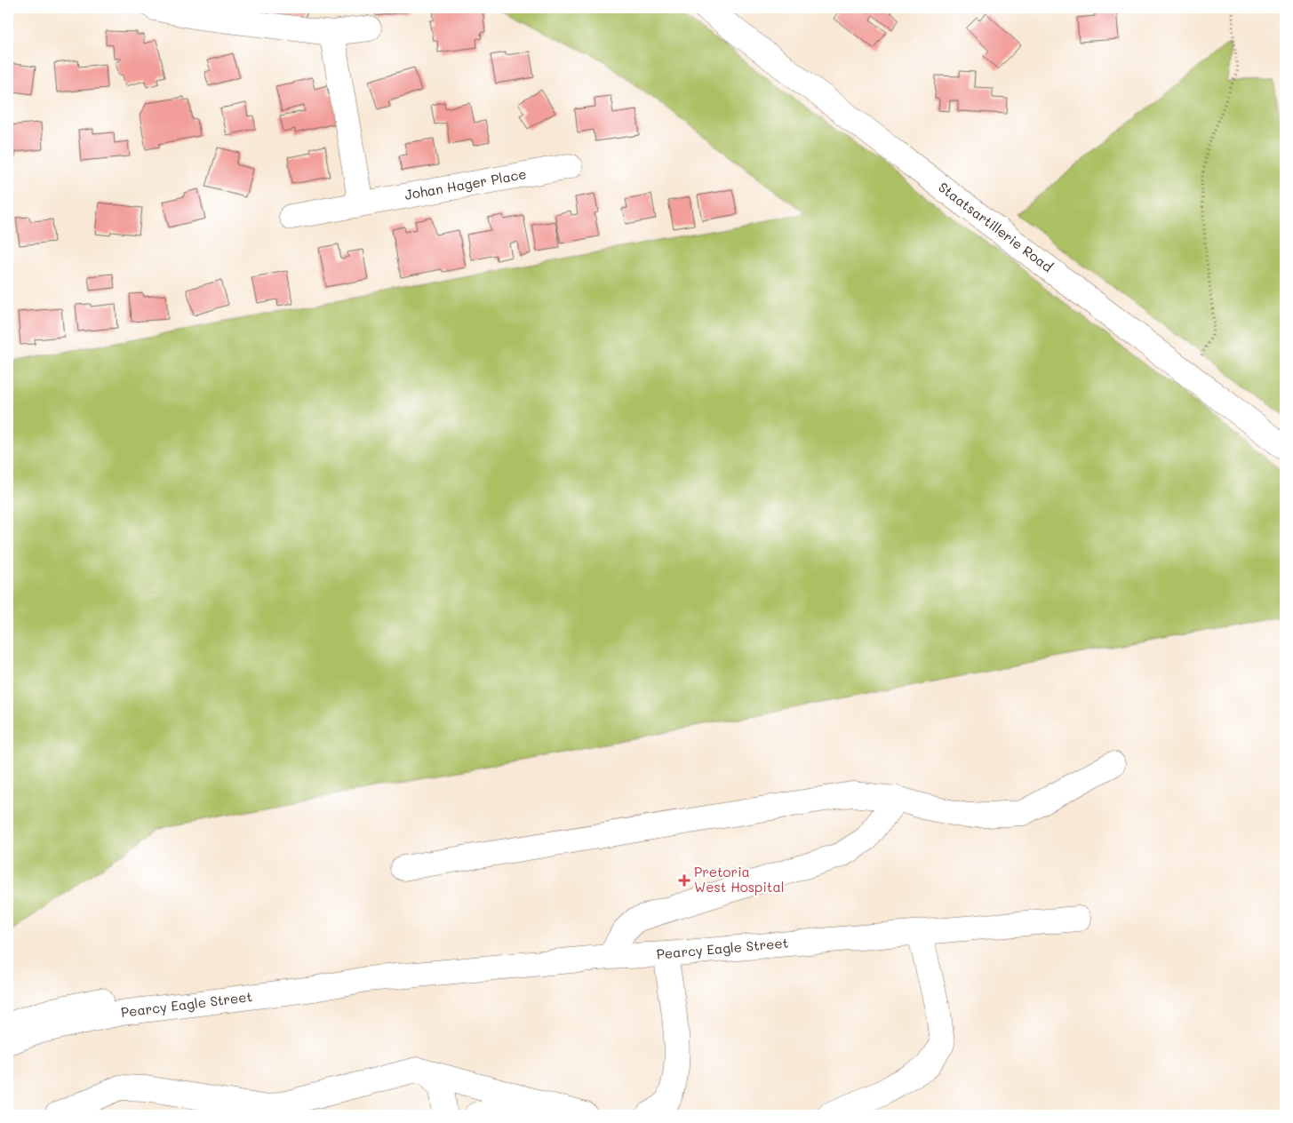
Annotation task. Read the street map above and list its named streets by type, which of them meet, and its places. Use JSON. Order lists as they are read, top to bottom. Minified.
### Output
{"streets":{"street":["Johan Hager Place","Staatsartillerie Road","Pearcy Eagle Street"]},"places":{"health":["Pretoria West Hospital"]}}
